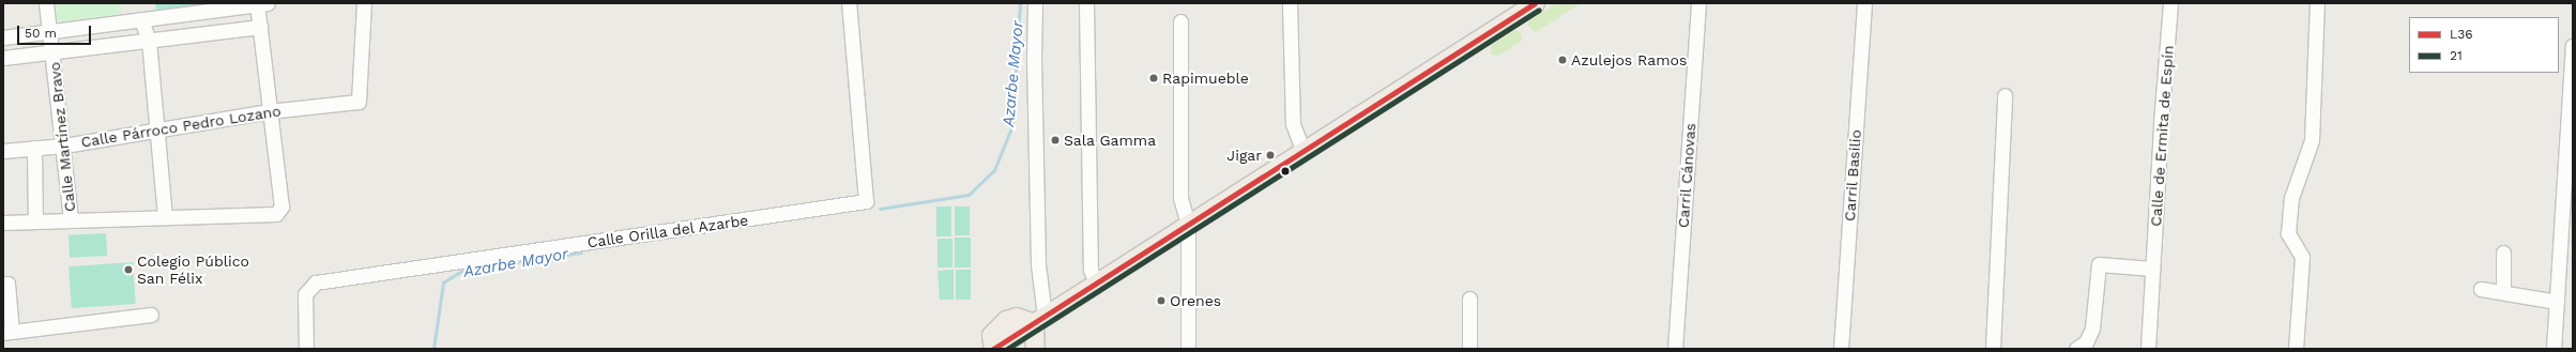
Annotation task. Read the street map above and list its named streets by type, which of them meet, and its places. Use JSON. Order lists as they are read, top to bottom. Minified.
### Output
{"streets":{"street":["Calle Párroco Pedro Lozano","Calle de Ermita de Espín","Calle Martínez Bravo","Carril Cánovas","Carril Basilio","Calle Orilla del Azarbe"]},"crossings":[["Calle Párroco Pedro Lozano","Calle Martínez Bravo"]],"water":["Azarbe Mayor"],"places":["Azulejos Ramos","Rapimueble","Sala Gamma","Jigar","Colegio Público San Félix","Orenes"],"lines":["transit line L36","transit line 21"],"legend":["L36","21"],"scale_bar":"50 m"}
